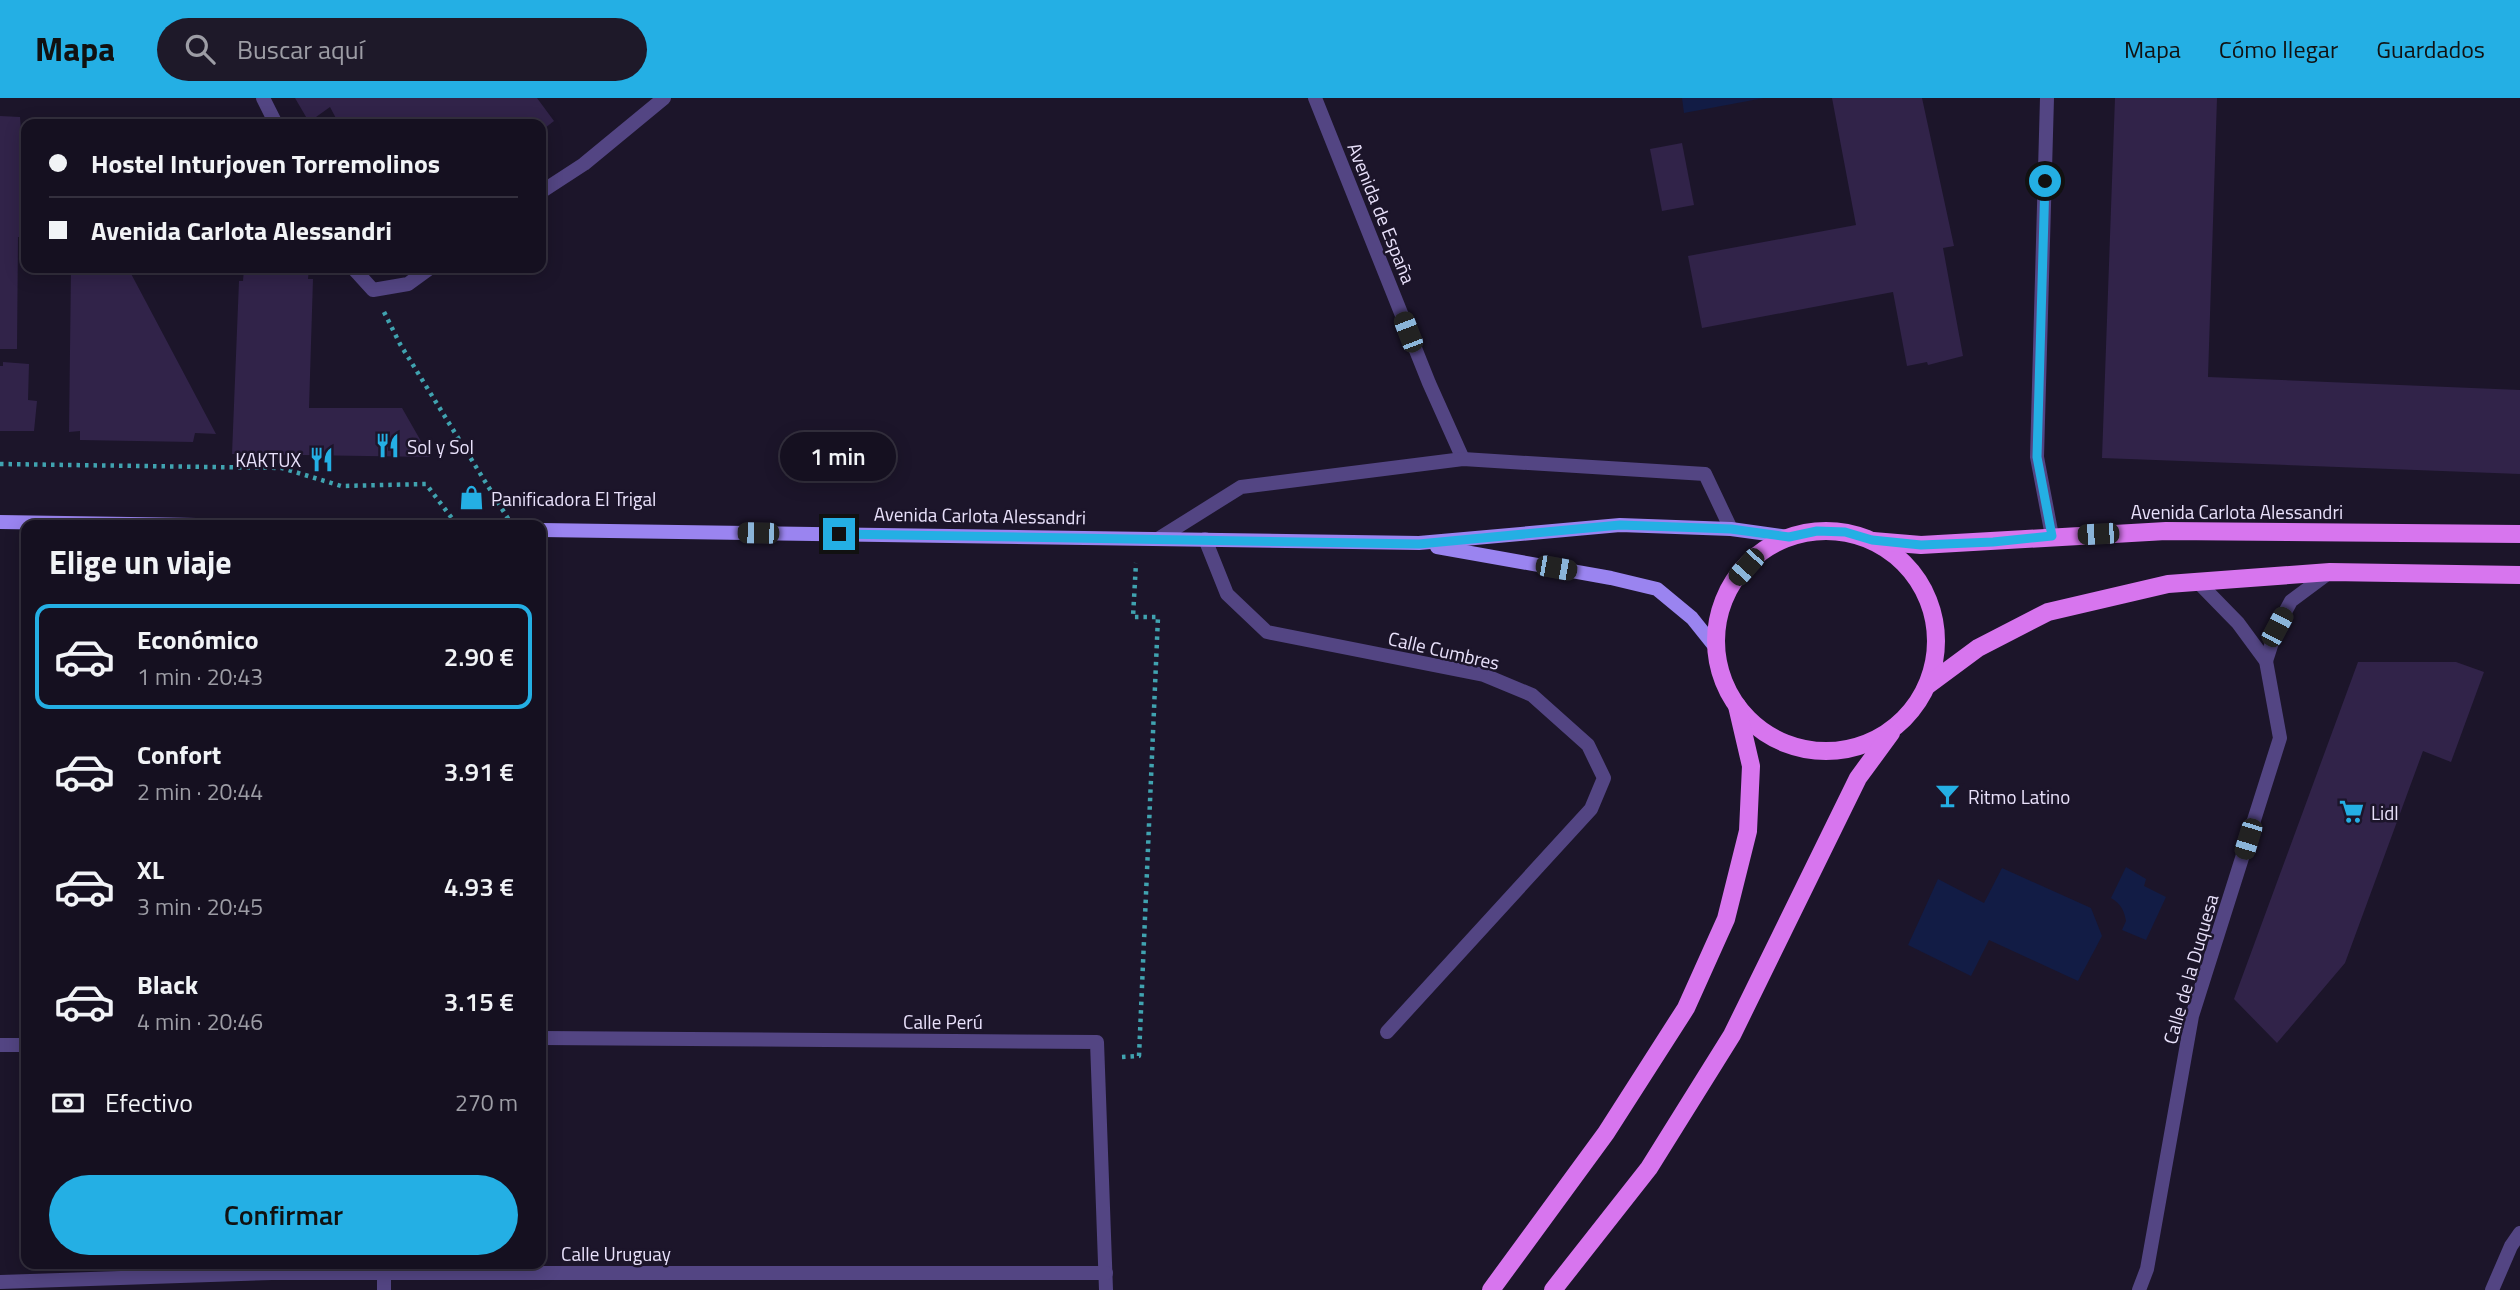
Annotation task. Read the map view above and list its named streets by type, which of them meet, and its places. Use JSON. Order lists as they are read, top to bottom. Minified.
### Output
{"streets":{"main road":["Avenida Carlota Alessandri"],"street":["Avenida de España","Calle Cumbres","Calle de la Duquesa","Calle Perú","Calle Uruguay"]},"crossings":[["Avenida Carlota Alessandri","Calle Cumbres"]],"places":{"restaurant":["Sol y Sol","KAKTUX"],"shop":["Panificadora El Trigal"],"bar":["Ritmo Latino"],"supermarket":["Lidl"]},"page":{"header":"Mapa","search":"Buscar aquí","nav":["Mapa","Cómo llegar","Guardados"],"banner":["Hostel Inturjoven Torremolinos","Avenida Carlota Alessandri"],"bubble":"1 min","heading":"Elige un viaje","list":[{"name":"Económico","note":"1 min · 20:43","value":"2.90 €"},{"name":"Confort","note":"2 min · 20:44","value":"3.91 €"},{"name":"XL","note":"3 min · 20:45","value":"4.93 €"},{"name":"Black","note":"4 min · 20:46","value":"3.15 €"}],"pay":["Efectivo","270 m"],"buttons":"Confirmar"}}
